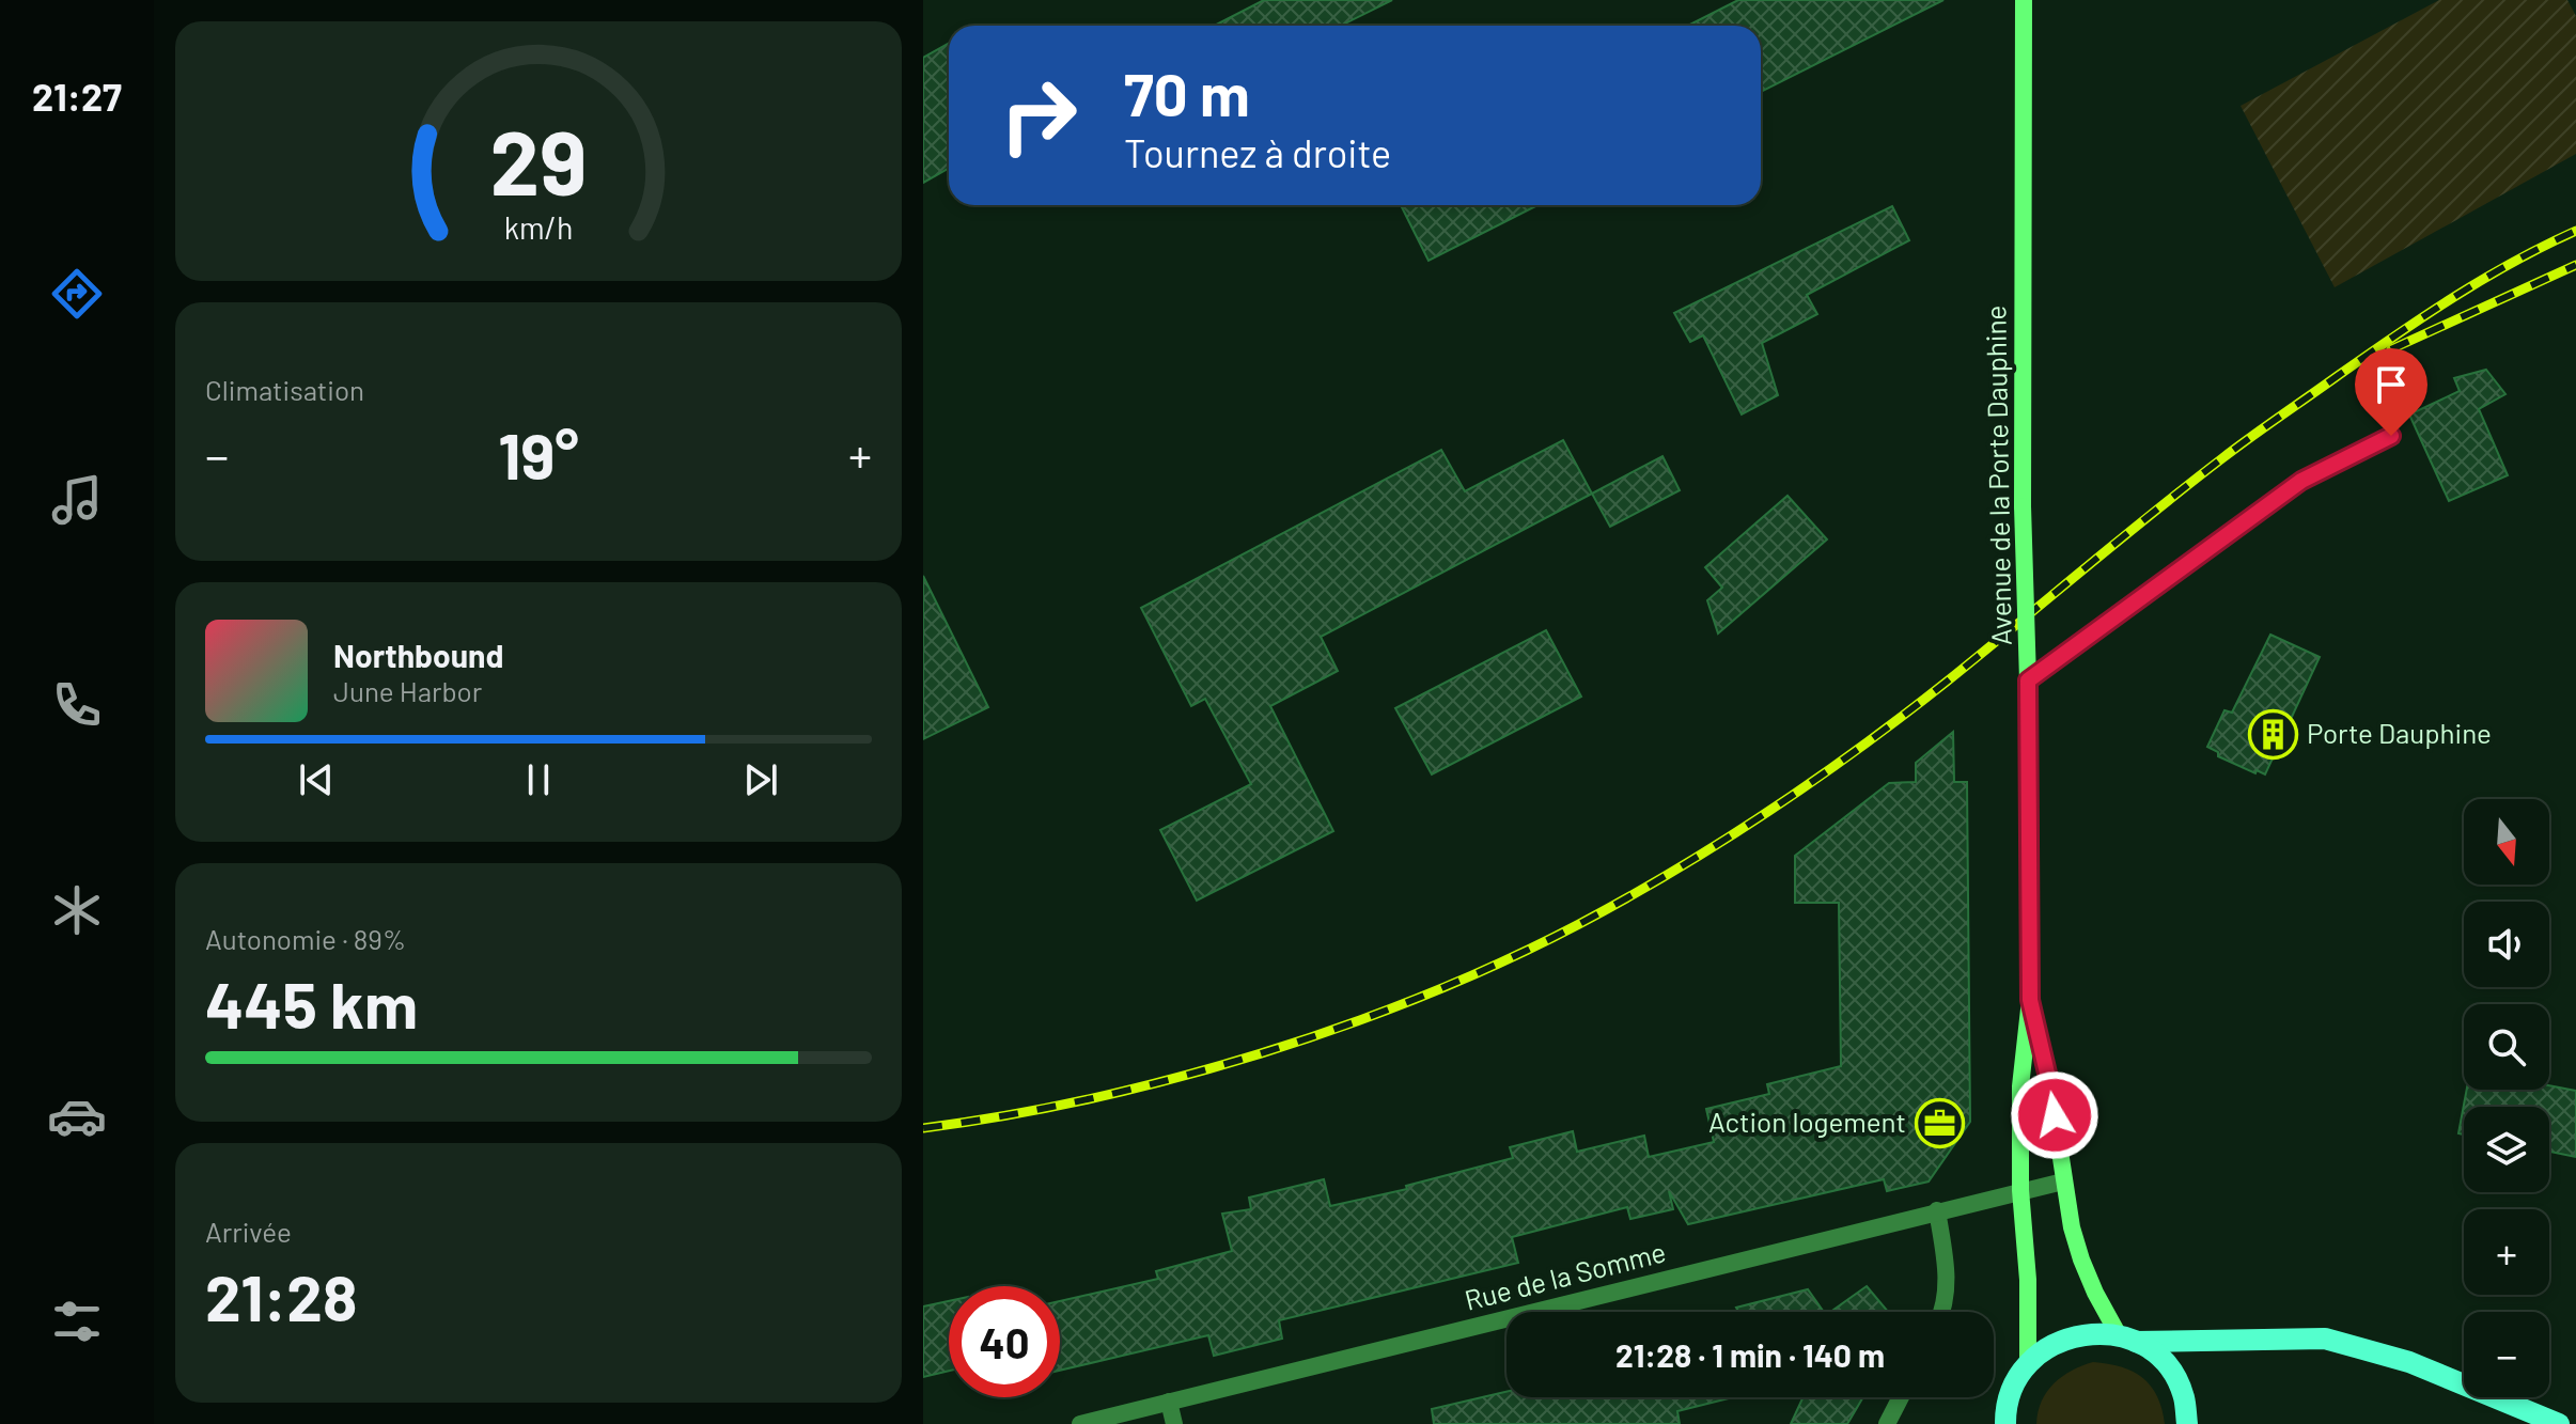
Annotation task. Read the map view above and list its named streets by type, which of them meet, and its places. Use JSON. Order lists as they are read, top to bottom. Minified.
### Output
{"streets":{"street":["Avenue de la Porte Dauphine","Rue de la Somme"]},"crossings":[["Avenue de la Porte Dauphine","Rue de la Somme"]],"places":{"building":["Porte Dauphine"],"office":["Action logement"]},"north":"bottom","page":{"tabs":"21:27","turn":["70 m","Tournez à droite"],"tile":["Climatisation",["Autonomie · 89%","445 km"],["Arrivée","21:28"]],"heat":["−","19°","+"],"song":["Northbound","June Harbor"],"map_buttons":["+","−"],"limit":"40","trip":"21:28 · 1 min · 140 m","gauge":["29","km/h"]}}
